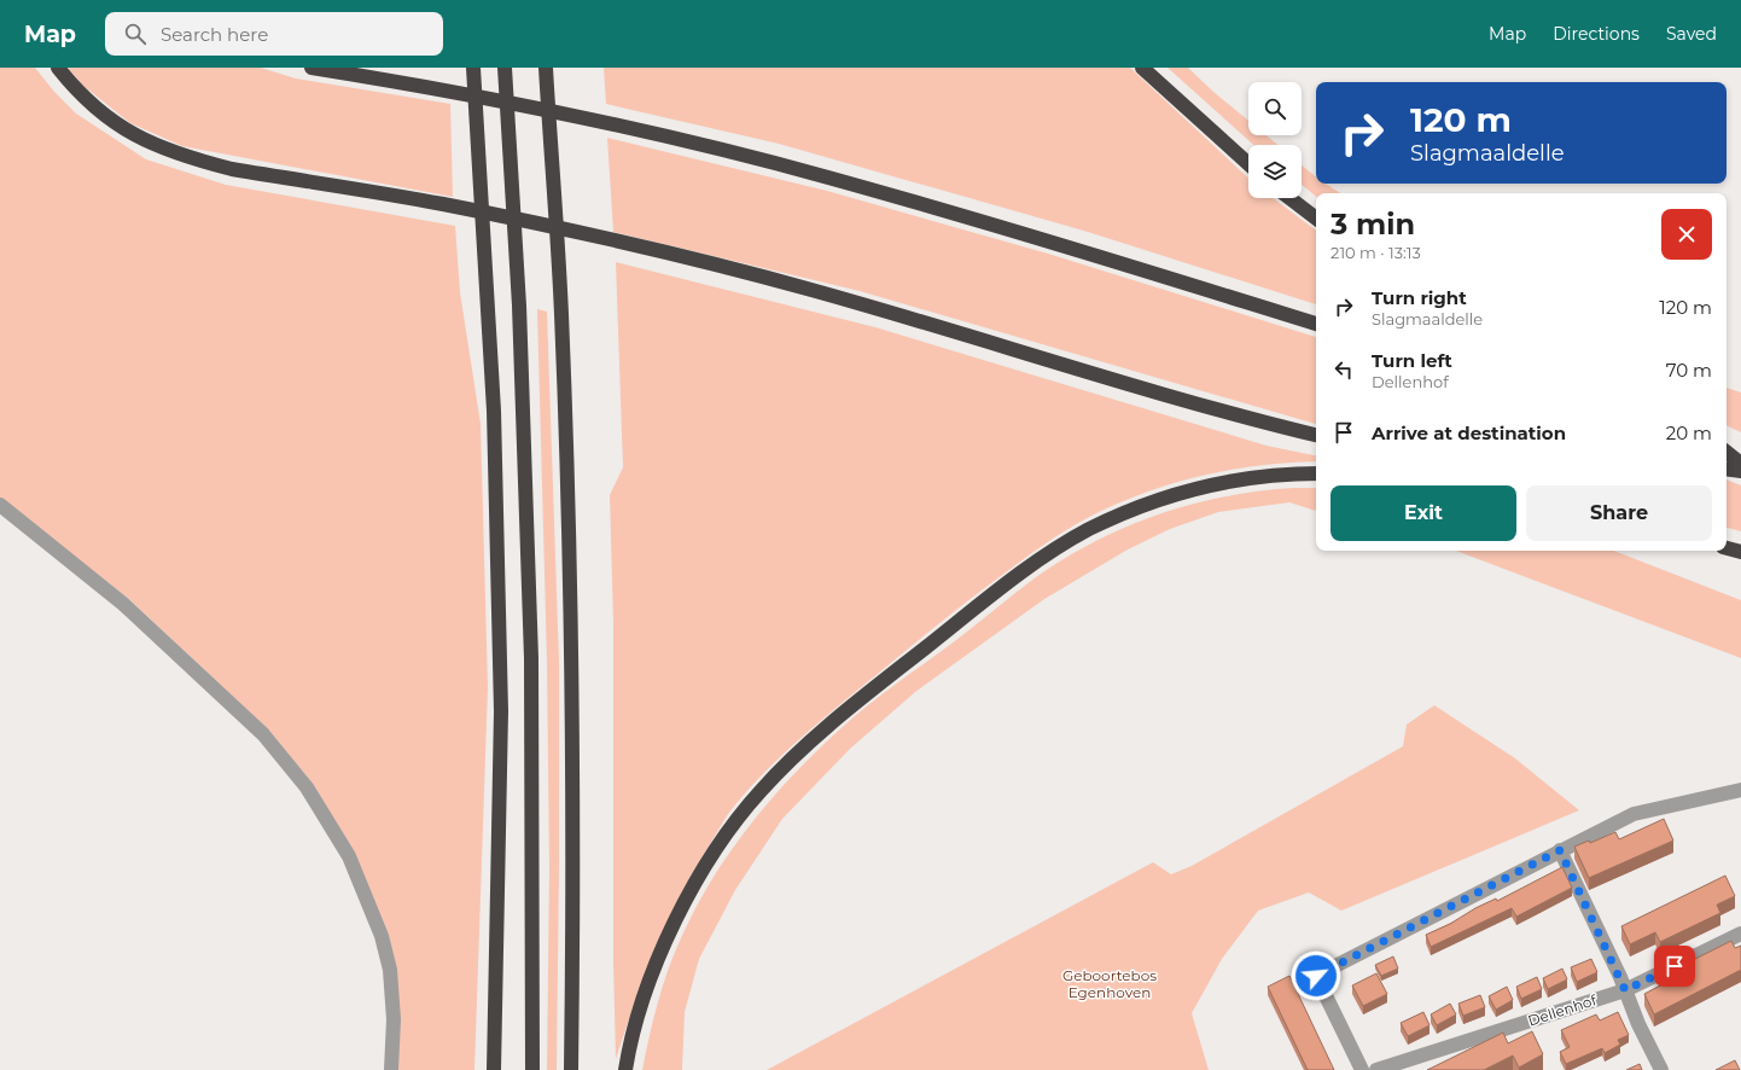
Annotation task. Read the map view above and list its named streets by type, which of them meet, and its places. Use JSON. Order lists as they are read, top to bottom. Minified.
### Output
{"streets":{"street":["Dellenhof"]},"parks":["Geboortebos Egenhoven"],"page":{"header":"Map","search":"Search here","nav":["Map","Directions","Saved"],"turn":["120 m","Slagmaaldelle"],"heading":["3 min","210 m · 13:13"],"list":[{"name":"Turn right","note":"Slagmaaldelle","value":"120 m"},{"name":"Turn left","note":"Dellenhof","value":"70 m"},{"name":"Arrive at destination","value":"20 m"}],"buttons":["Exit","Share"]}}
